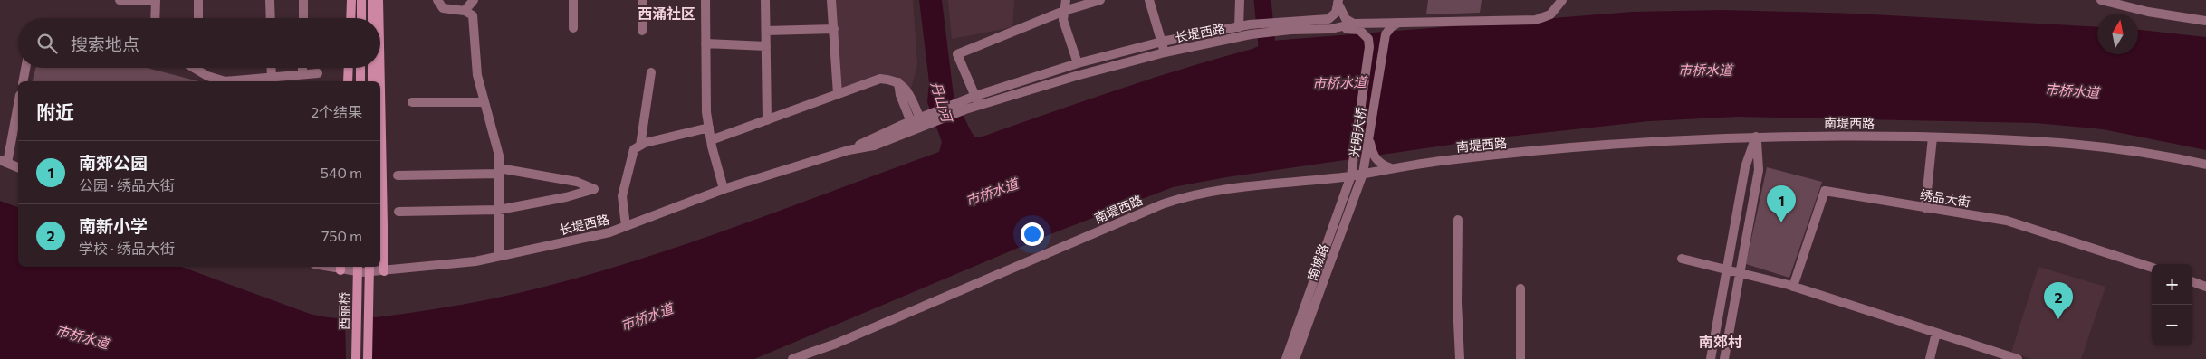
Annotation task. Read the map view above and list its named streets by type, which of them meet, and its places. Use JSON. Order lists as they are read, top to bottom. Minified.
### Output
{"streets":{"main road":["西丽桥"],"street":["长堤西路","南堤西路","光明大桥","绣品大街","南城路"]},"crossings":[["长堤西路","光明大桥"],["南堤西路","光明大桥"],["南堤西路","南城路"],["光明大桥","南城路"]],"districts":["西涌社区","南郊村"],"water":["市桥水道","丹山河"],"north":"top","page":{"search":"搜索地点","heading":["附近","2个结果"],"list":[{"mark":"1","name":"南郊公园","note":"公园 · 绣品大街","value":"540 m"},{"mark":"2","name":"南新小学","note":"学校 · 绣品大街","value":"750 m"}],"pins":["1","2"],"map_buttons":["+","−"]}}
